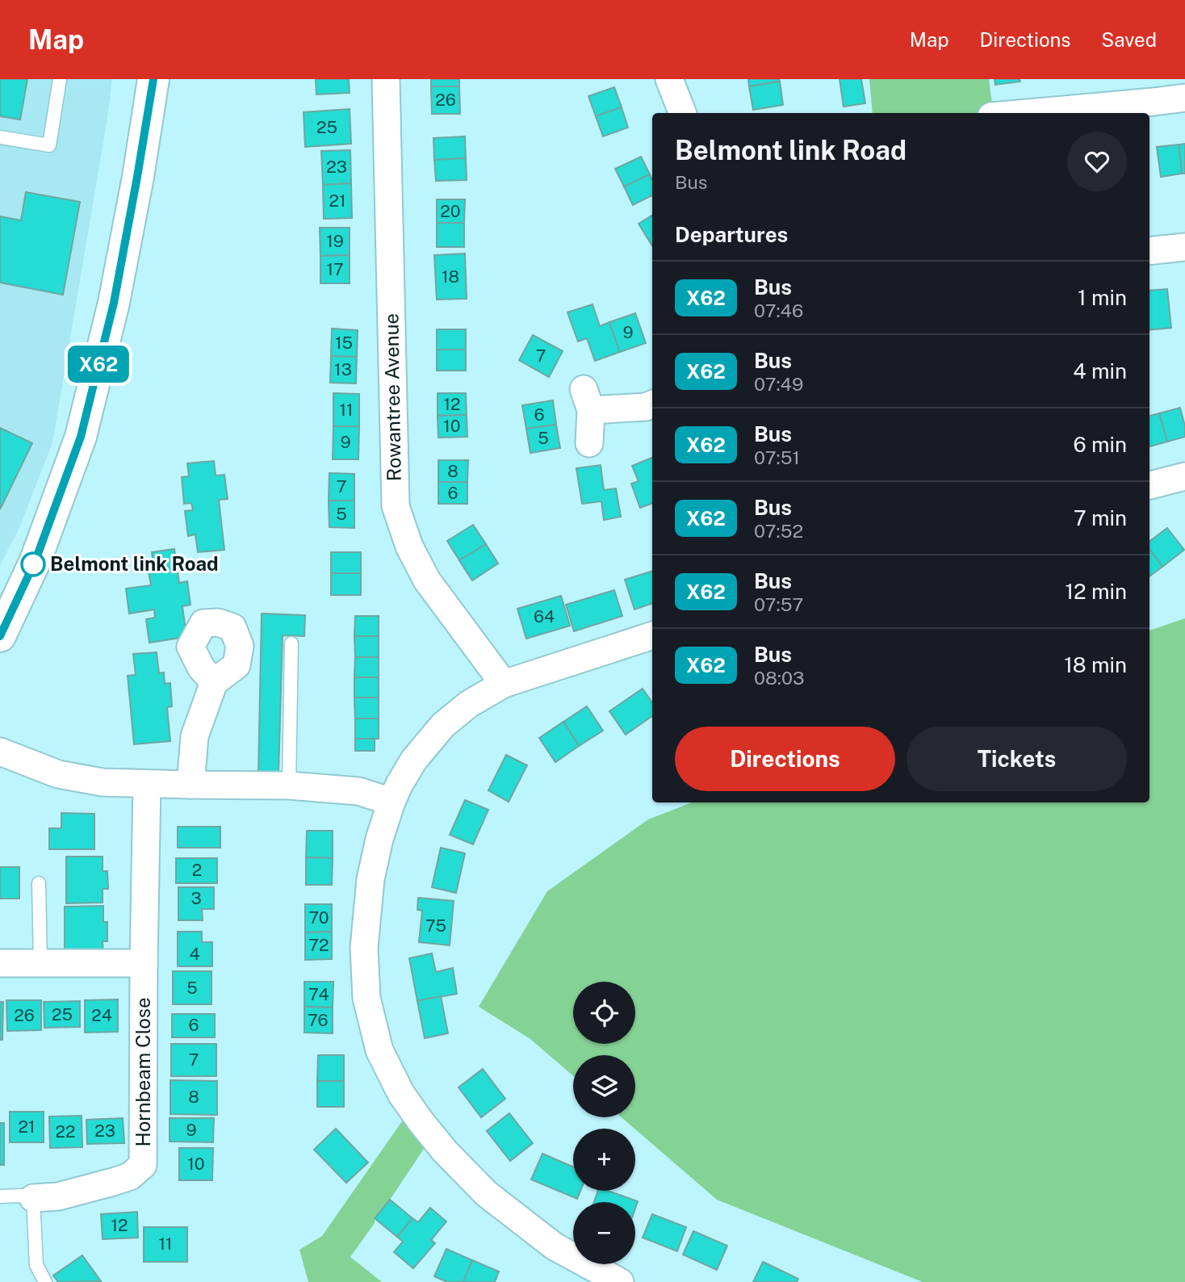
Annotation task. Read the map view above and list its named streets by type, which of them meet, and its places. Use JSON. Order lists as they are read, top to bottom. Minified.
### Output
{"streets":{"street":["Rowantree Avenue","Hornbeam Close"]},"places":["Belmont link Road"],"lines":["bus line X62"],"house_numbers":["26","25","23","21","20","19","17","18","9","15","7","13","12","11","6","10","5","9","8","7","6","5","64","2","3","70","75","72","4","5","74","25","26","24","76","6","7","8","21","9","23","22","10","12","11"],"page":{"header":"Map","nav":["Map","Directions","Saved"],"on_map":"X62","heading":[["Belmont link Road","Bus"],"Departures"],"list":[{"mark":"X62","name":"Bus","note":"07:46","value":"1 min"},{"mark":"X62","name":"Bus","note":"07:49","value":"4 min"},{"mark":"X62","name":"Bus","note":"07:51","value":"6 min"},{"mark":"X62","name":"Bus","note":"07:52","value":"7 min"},{"mark":"X62","name":"Bus","note":"07:57","value":"12 min"},{"mark":"X62","name":"Bus","note":"08:03","value":"18 min"}],"buttons":["Directions","Tickets"],"map_buttons":["+","−"]}}
